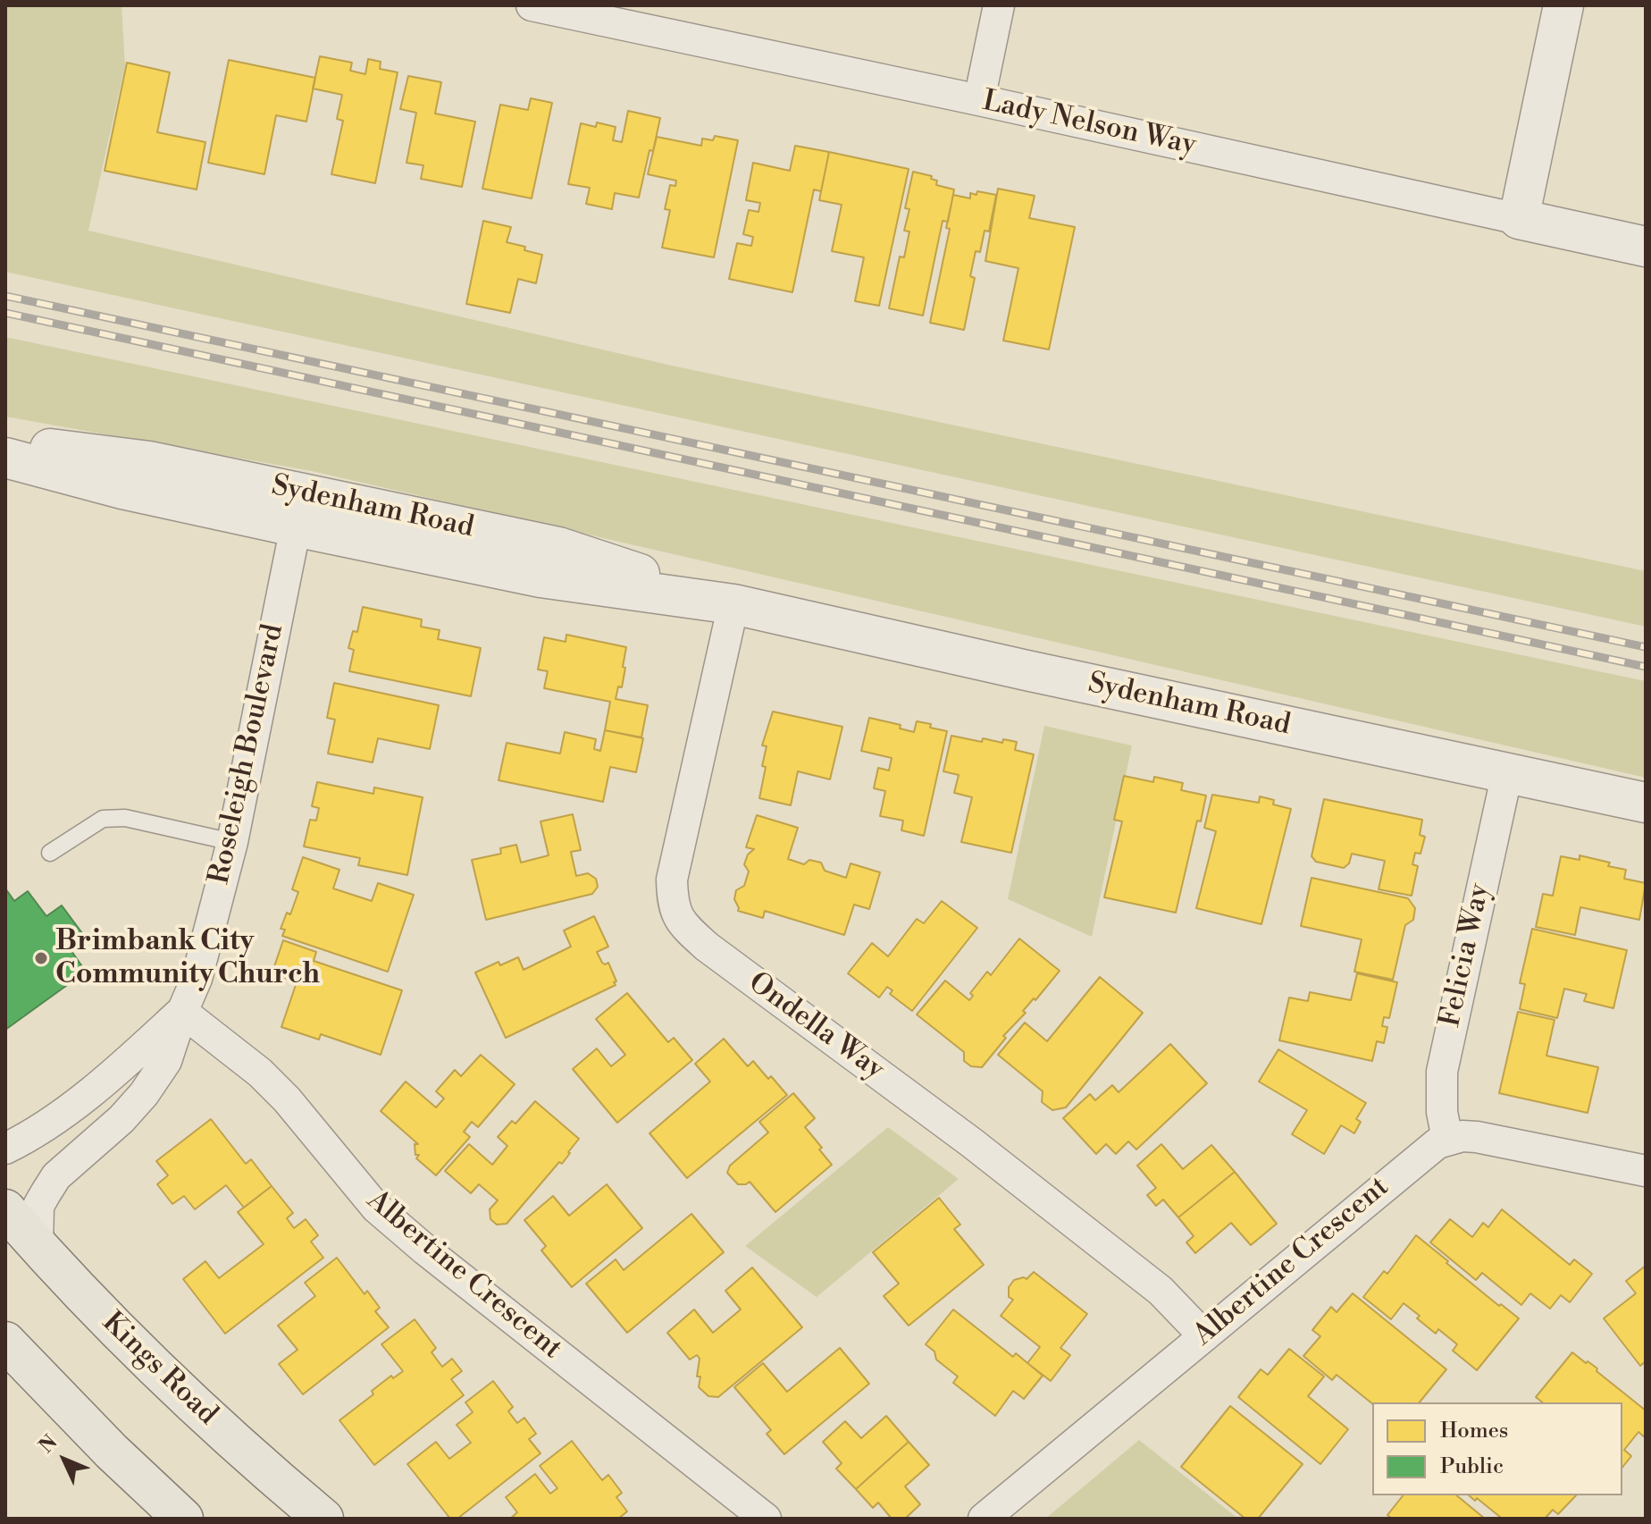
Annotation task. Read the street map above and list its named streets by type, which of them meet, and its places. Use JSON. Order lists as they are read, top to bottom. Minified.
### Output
{"streets":{"main road":["Kings Road"],"street":["Lady Nelson Way","Sydenham Road","Roseleigh Boulevard","Felicia Way","Ondella Way","Albertine Crescent"]},"crossings":[["Sydenham Road","Roseleigh Boulevard"],["Sydenham Road","Felicia Way"],["Sydenham Road","Ondella Way"],["Roseleigh Boulevard","Albertine Crescent"],["Roseleigh Boulevard","Kings Road"],["Felicia Way","Albertine Crescent"],["Ondella Way","Albertine Crescent"]],"places":["Brimbank City Community Church"],"legend":["Homes","Public"],"north":"top left"}
